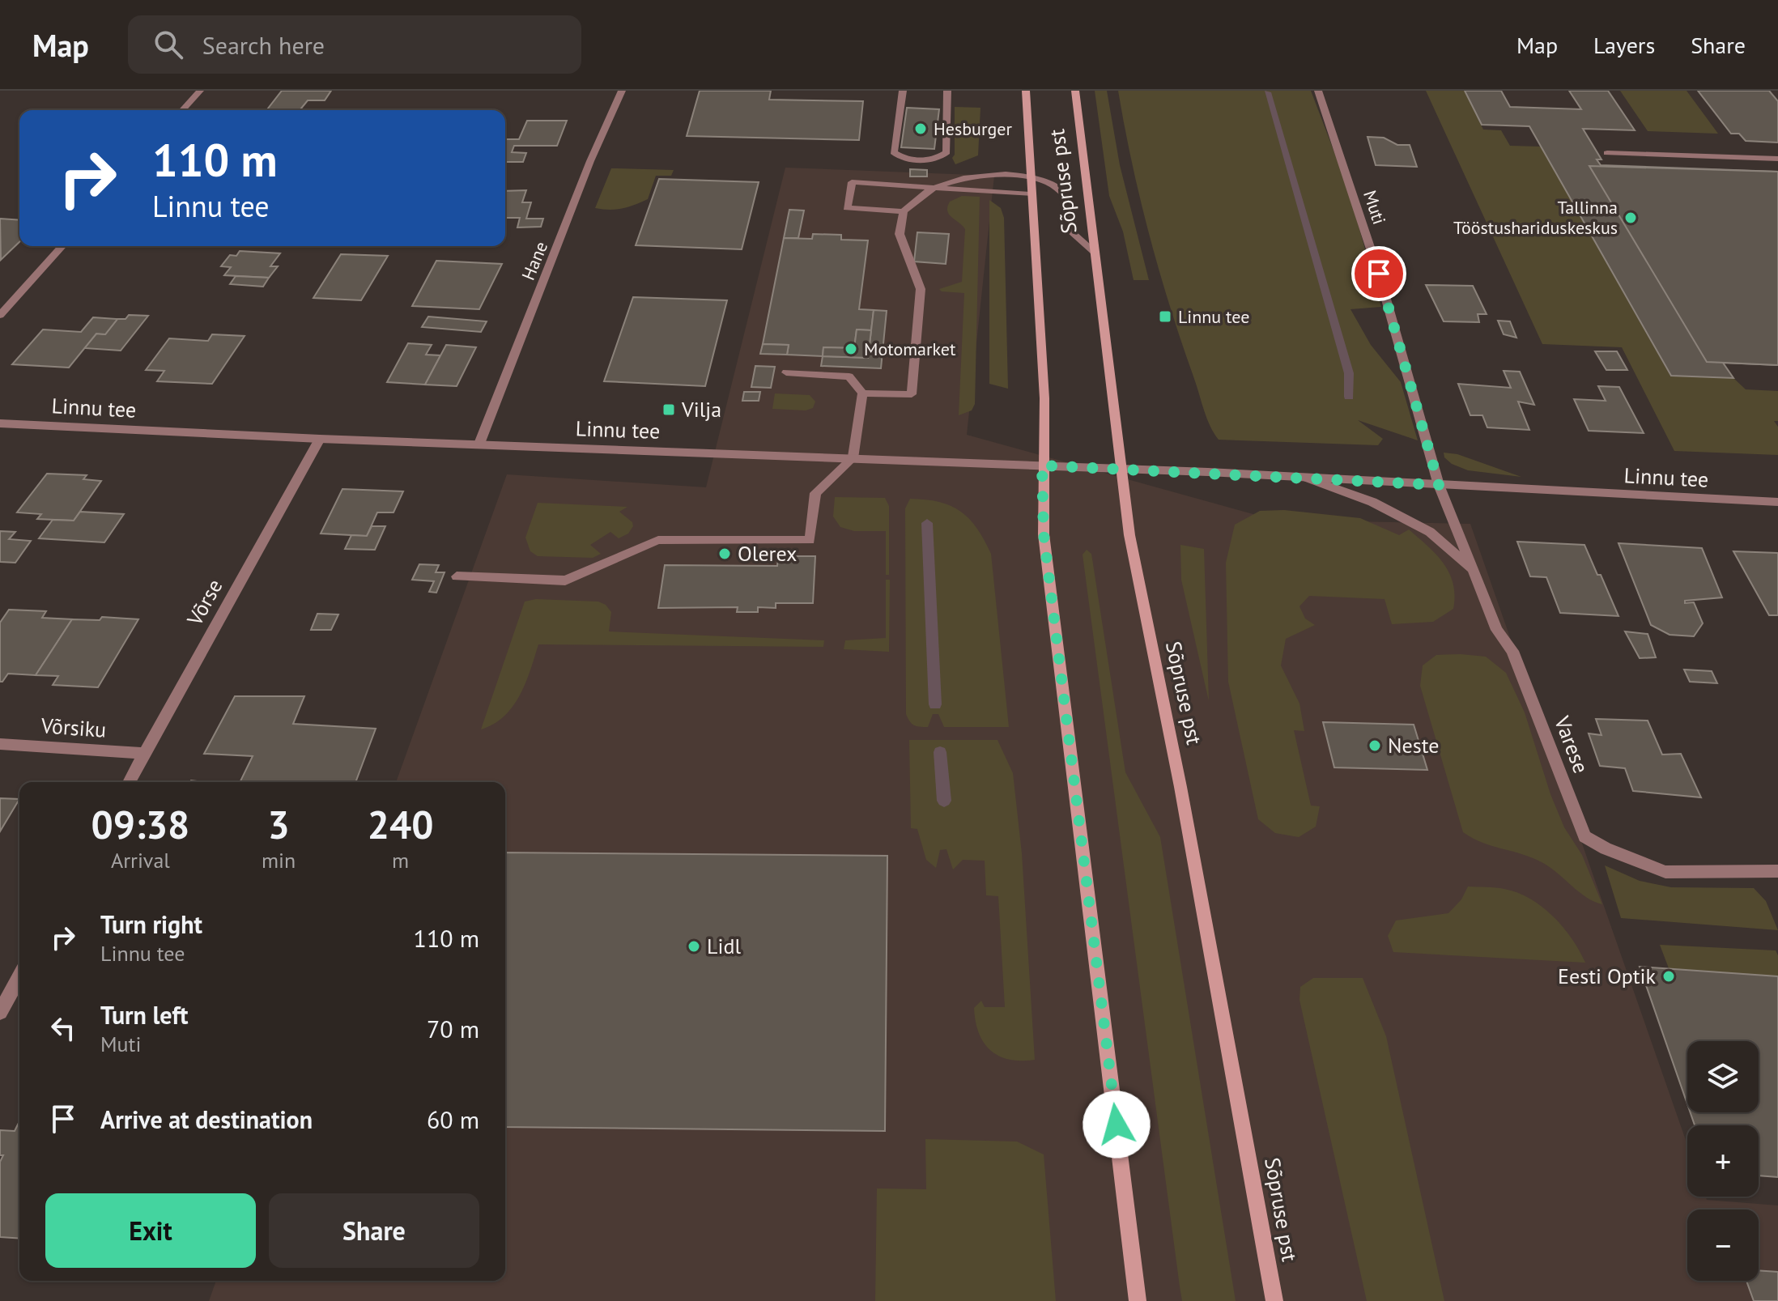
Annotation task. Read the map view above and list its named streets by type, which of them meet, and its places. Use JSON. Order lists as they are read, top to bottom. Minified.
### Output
{"streets":{"main road":["Sõpruse pst"],"street":["Muti","Hane","Linnu tee","Võrse","Võrsiku","Varese"]},"crossings":[["Sõpruse pst","Linnu tee"],["Muti","Linnu tee"],["Muti","Varese"],["Hane","Linnu tee"],["Linnu tee","Võrse"],["Linnu tee","Varese"],["Võrse","Võrsiku"]],"places":{"other":["Hesburger","Tallinna Tööstushariduskeskus","Motomarket","Olerex","Neste","Lidl","Eesti Optik"],"transit":["Linnu tee","Vilja"]},"page":{"header":"Map","search":"Search here","nav":["Map","Layers","Share"],"turn":["110 m","Linnu tee"],"eta":["09:38","Arrival","3","min","240","m"],"list":[{"name":"Turn right","note":"Linnu tee","value":"110 m"},{"name":"Turn left","note":"Muti","value":"70 m"},{"name":"Arrive at destination","value":"60 m"}],"map_buttons":["+","−"],"buttons":["Exit","Share"]}}
